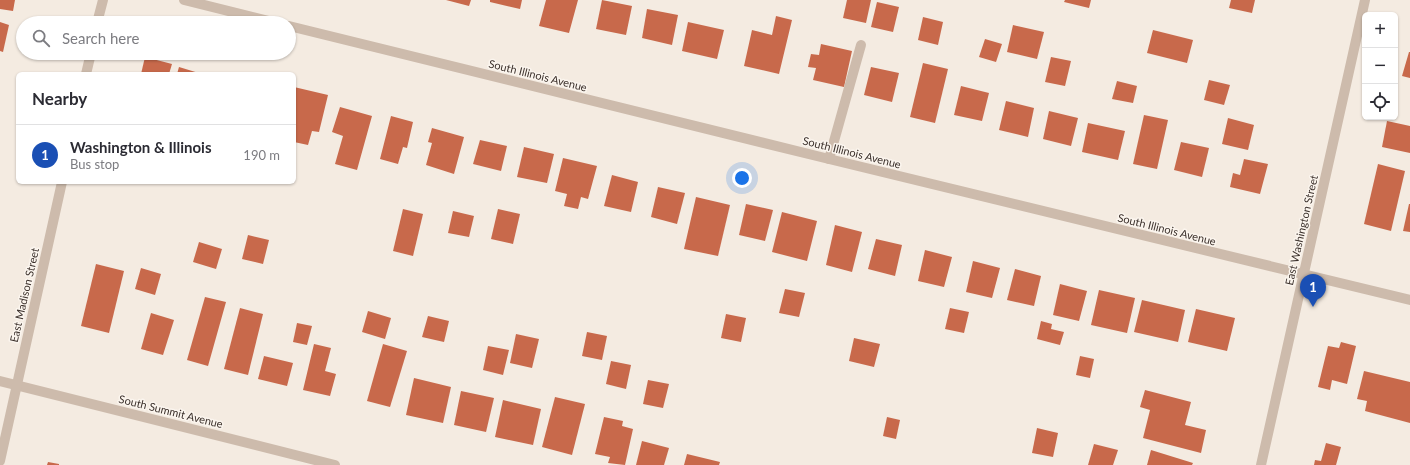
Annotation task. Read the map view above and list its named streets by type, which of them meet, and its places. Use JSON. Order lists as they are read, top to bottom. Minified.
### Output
{"streets":{"street":["South Illinois Avenue","East Washington Street","East Madison Street","South Summit Avenue"]},"crossings":[["South Illinois Avenue","East Washington Street"],["East Madison Street","South Summit Avenue"]],"page":{"map_buttons":["+","−"],"search":"Search here","heading":"Nearby","list":[{"mark":"1","name":"Washington & Illinois","note":"Bus stop","value":"190 m"}],"pins":"1"}}
